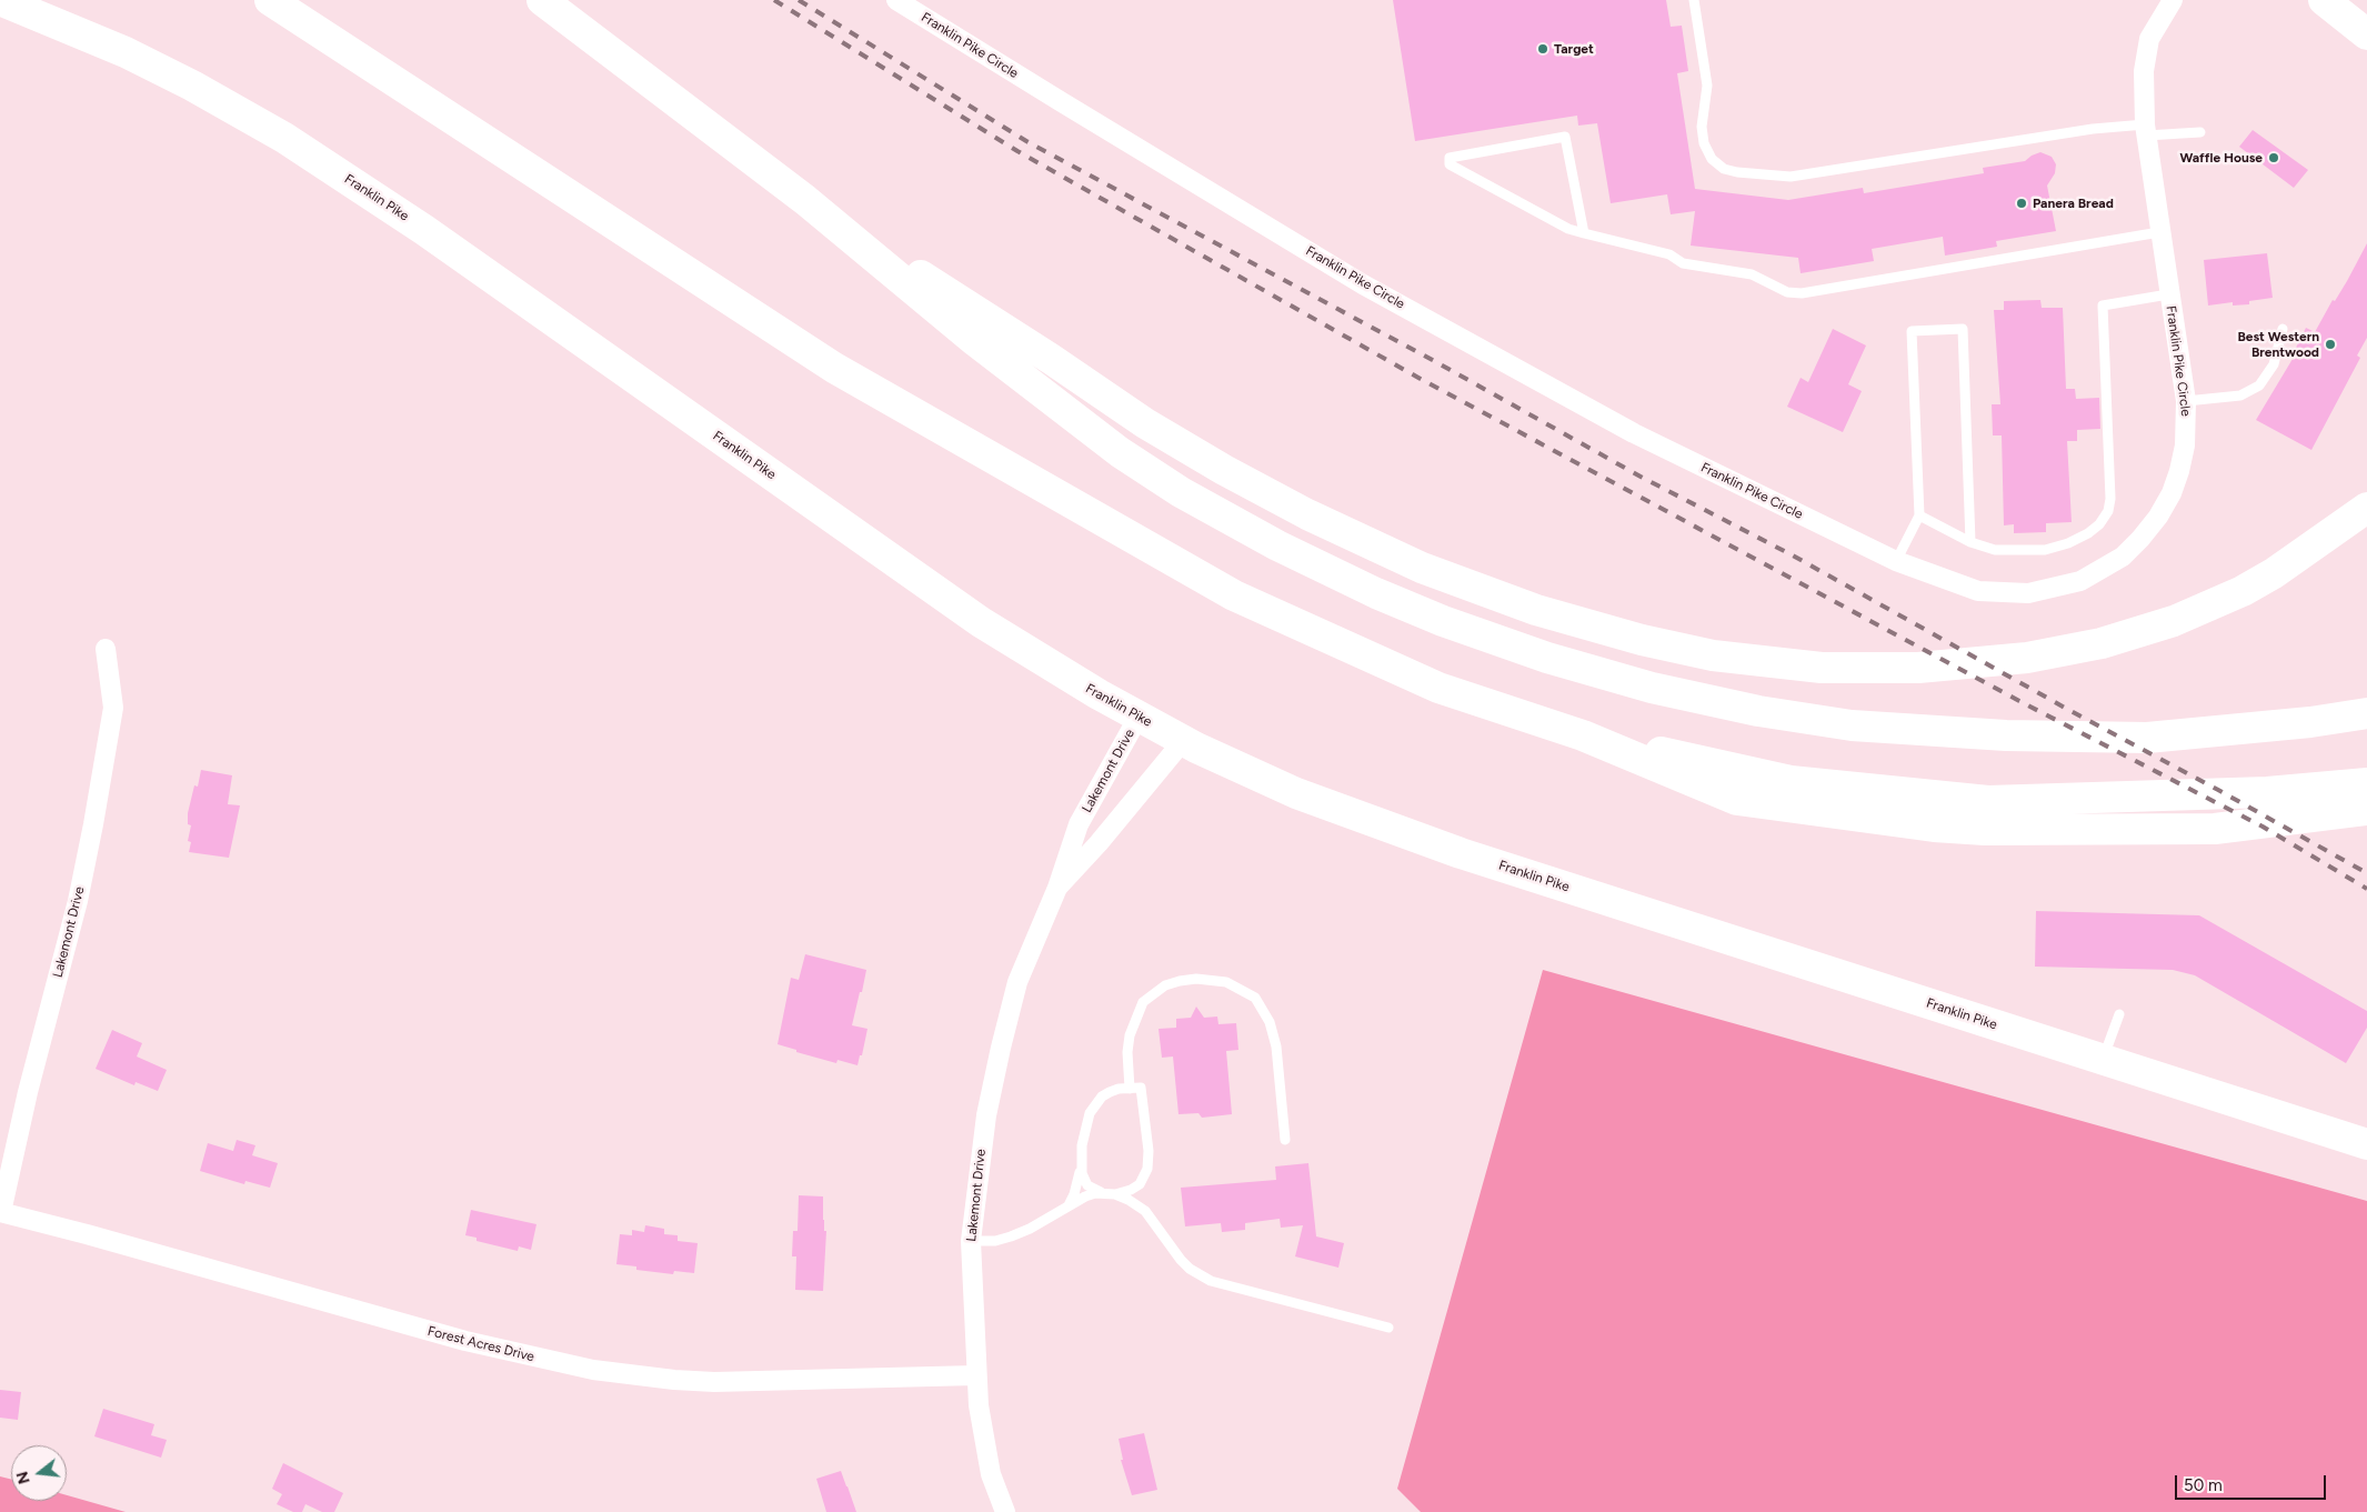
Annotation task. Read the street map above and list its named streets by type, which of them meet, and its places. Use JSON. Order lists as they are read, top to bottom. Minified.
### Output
{"streets":{"main road":["Franklin Pike"],"street":["Franklin Pike Circle","Lakemont Drive","Forest Acres Drive"]},"crossings":[["Franklin Pike","Lakemont Drive"],["Lakemont Drive","Forest Acres Drive"]],"places":["Target","Waffle House","Panera Bread","Best Western Brentwood"],"scale_bar":"50 m","north":"left"}
